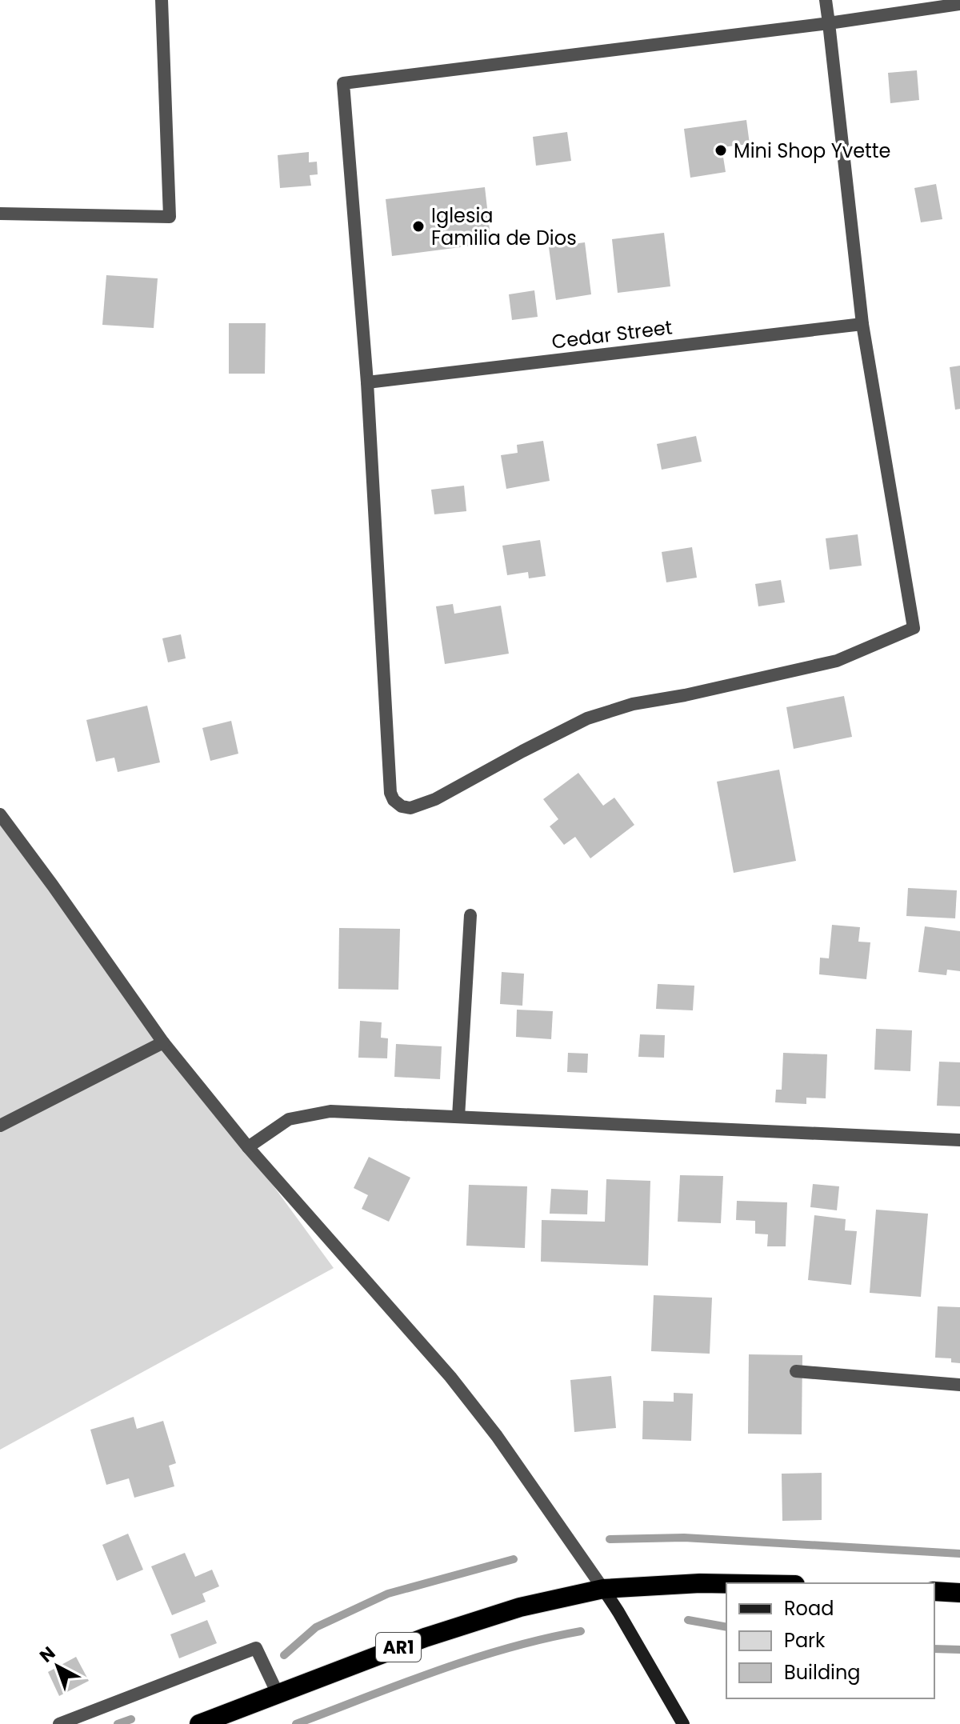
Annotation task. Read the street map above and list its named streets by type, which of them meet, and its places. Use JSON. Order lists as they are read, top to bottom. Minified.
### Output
{"streets":{"highway":["AR1"],"street":["Cedar Street"]},"places":["Mini Shop Yvette","Iglesia Familia de Dios"],"legend":["Road","Park","Building"],"north":"top left"}
